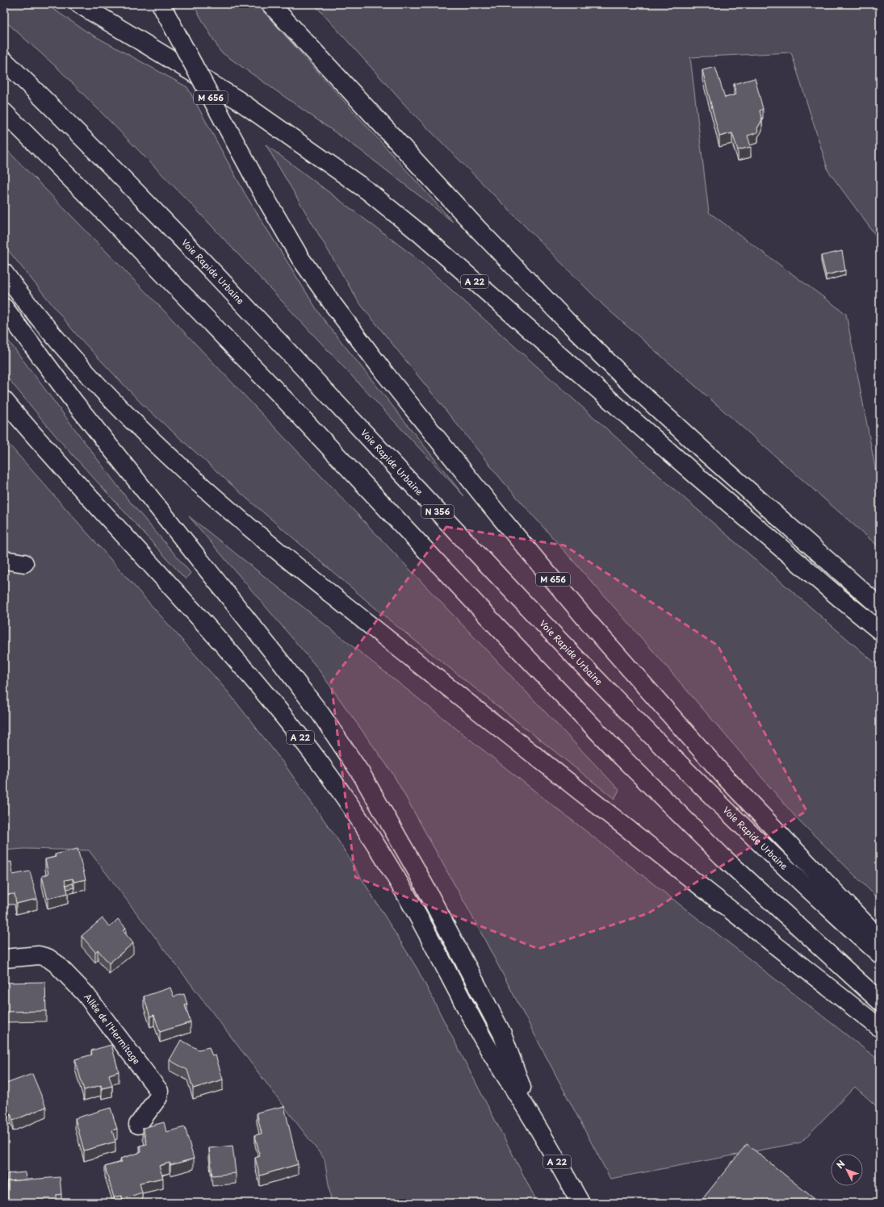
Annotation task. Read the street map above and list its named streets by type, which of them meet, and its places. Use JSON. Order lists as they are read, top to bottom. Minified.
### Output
{"streets":{"main road":["M 656","Voie Rapide Urbaine","A 22","N 356","Allée de l'Hermitage"]},"north":"top left"}
